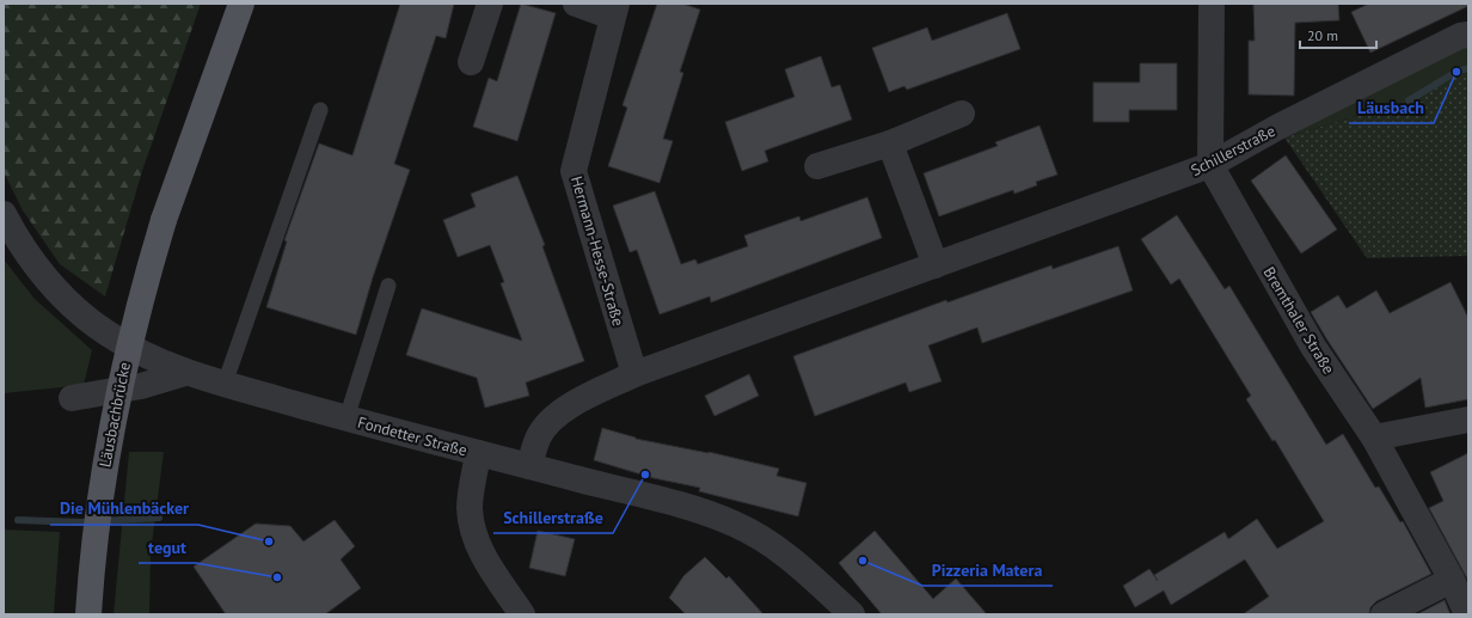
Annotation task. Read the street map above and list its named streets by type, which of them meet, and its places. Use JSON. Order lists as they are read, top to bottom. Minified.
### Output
{"streets":{"main road":["Läusbachbrücke"],"street":["Schillerstraße","Hermann-Hesse-Straße","Bremthaler Straße","Fondetter Straße"]},"crossings":[["Schillerstraße","Hermann-Hesse-Straße"],["Schillerstraße","Bremthaler Straße"],["Schillerstraße","Fondetter Straße"]],"places":["Läusbach","Schillerstraße","Die Mühlenbäcker","Pizzeria Matera","tegut"],"scale_bar":"20 m"}
